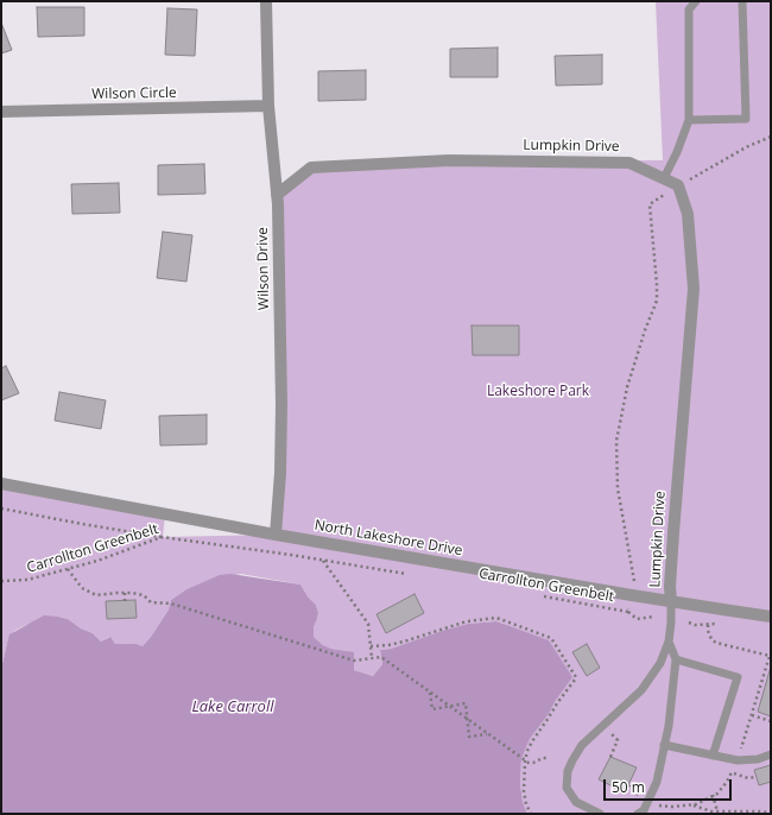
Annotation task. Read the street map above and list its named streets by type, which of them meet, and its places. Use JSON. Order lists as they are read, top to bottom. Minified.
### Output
{"streets":{"street":["Wilson Circle","Lumpkin Drive","Wilson Drive","North Lakeshore Drive"],"path":["Carrollton Greenbelt"]},"crossings":[["Wilson Circle","Wilson Drive"],["Lumpkin Drive","Wilson Drive"],["Lumpkin Drive","North Lakeshore Drive"],["Lumpkin Drive","Carrollton Greenbelt"],["Wilson Drive","North Lakeshore Drive"],["North Lakeshore Drive","Carrollton Greenbelt"]],"water":["Lake Carroll"],"parks":["Lakeshore Park"],"scale_bar":"50 m"}
